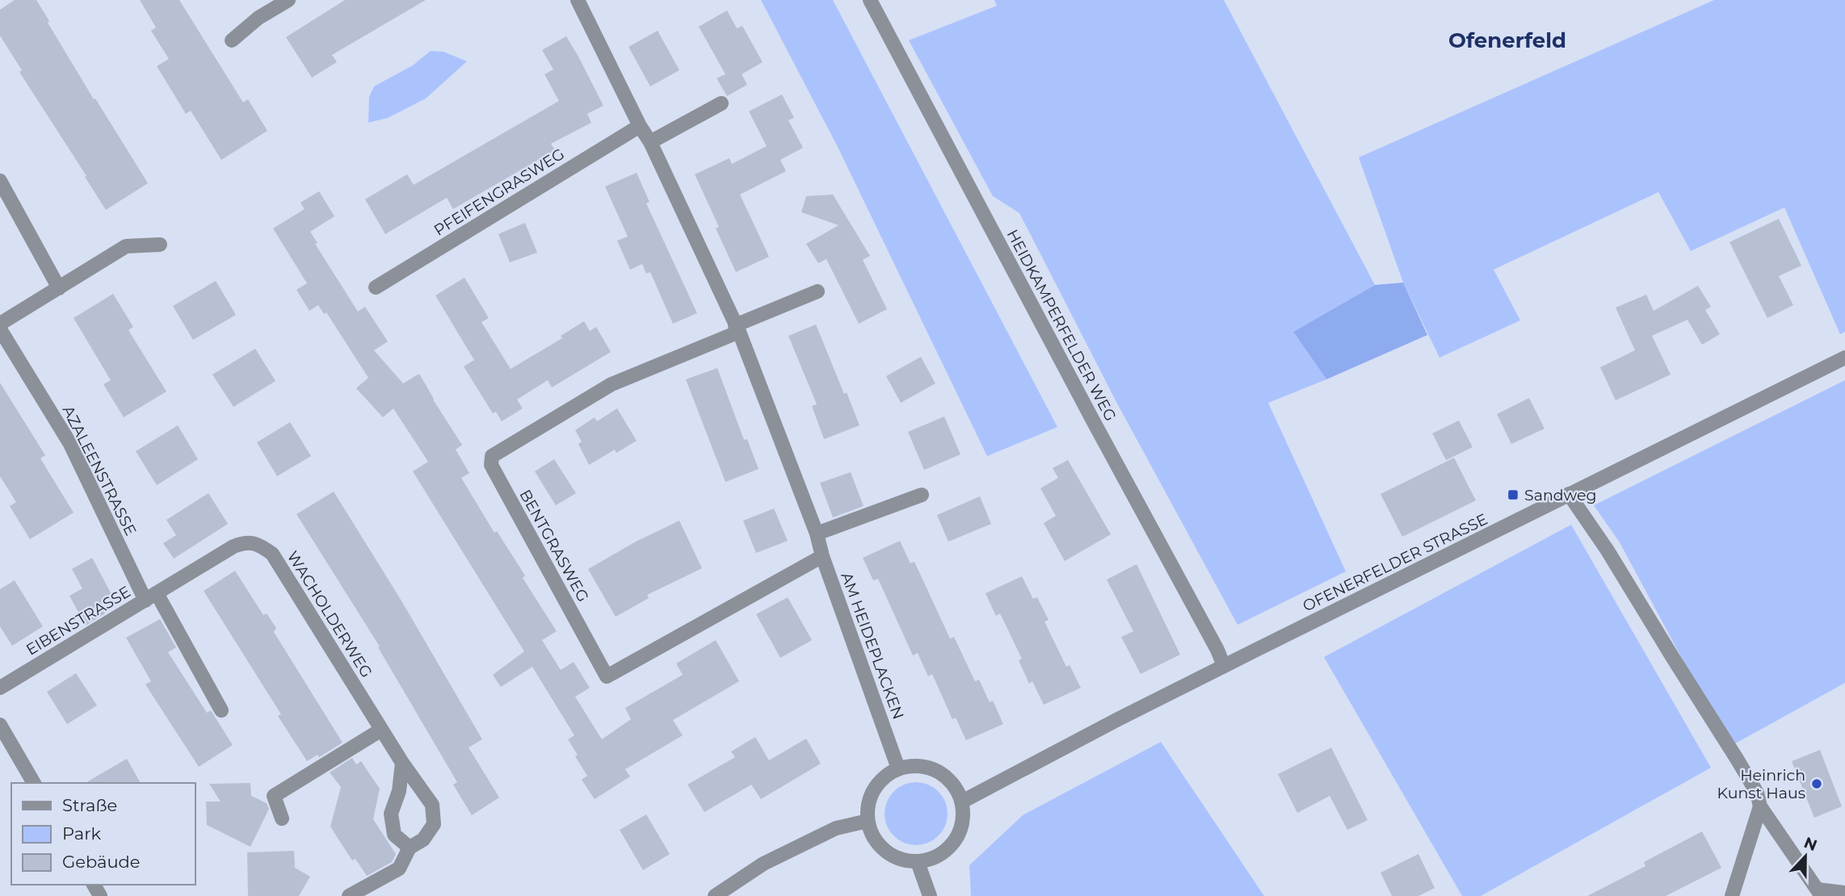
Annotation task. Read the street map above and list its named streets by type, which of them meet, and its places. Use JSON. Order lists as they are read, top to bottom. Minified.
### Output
{"streets":{"street":["PFEIFENGRASWEG","HEIDKAMPERFELDER WEG","AZALEENSTRASSE","BENTGRASWEG","OFENERFELDER STRASSE","WACHOLDERWEG","EIBENSTRASSE","AM HEIDEPLACKEN"]},"crossings":[["PFEIFENGRASWEG","AM HEIDEPLACKEN"],["HEIDKAMPERFELDER WEG","OFENERFELDER STRASSE"],["AZALEENSTRASSE","WACHOLDERWEG"],["AZALEENSTRASSE","EIBENSTRASSE"],["BENTGRASWEG","AM HEIDEPLACKEN"],["OFENERFELDER STRASSE","AM HEIDEPLACKEN"],["WACHOLDERWEG","EIBENSTRASSE"]],"districts":["Ofenerfeld"],"places":{"transit":["Sandweg"],"other":["Heinrich Kunst Haus"]},"legend":["Straße","Park","Gebäude"],"north":"top"}
